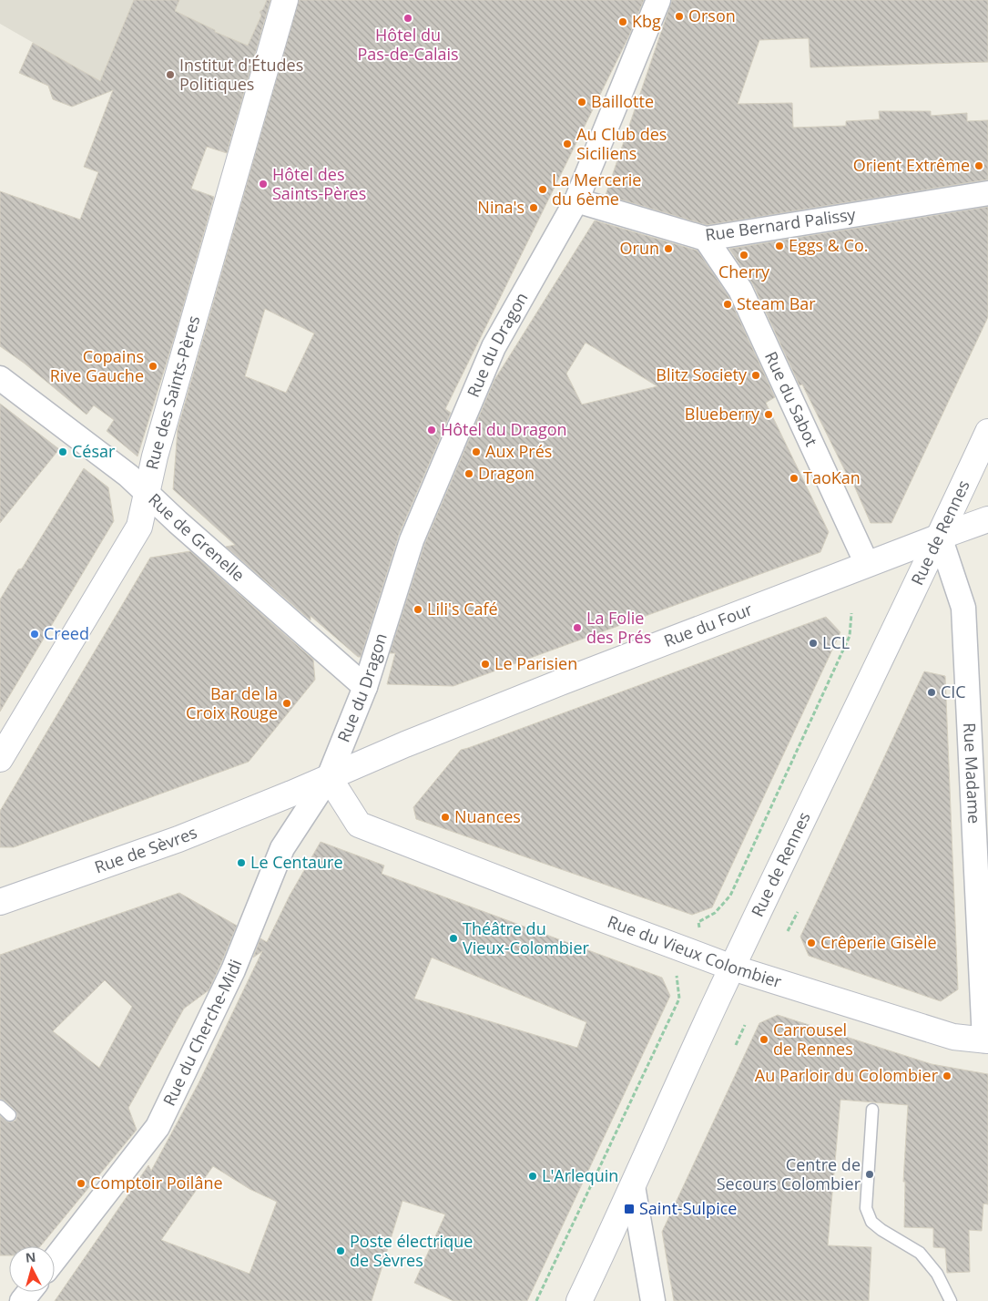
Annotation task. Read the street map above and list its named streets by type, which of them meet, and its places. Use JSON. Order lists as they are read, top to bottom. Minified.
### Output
{"streets":{"street":["Rue Bernard Palissy","Rue du Dragon","Rue des Saints-Pères","Rue du Sabot","Rue de Rennes","Rue de Grenelle","Rue du Four","Rue Madame","Rue de Sèvres","Rue du Vieux Colombier","Rue du Cherche-Midi"]},"crossings":[["Rue Bernard Palissy","Rue du Dragon"],["Rue Bernard Palissy","Rue du Sabot"],["Rue du Dragon","Rue de Grenelle"],["Rue du Dragon","Rue du Four"],["Rue du Dragon","Rue de Sèvres"],["Rue du Dragon","Rue du Vieux Colombier"],["Rue du Dragon","Rue du Cherche-Midi"],["Rue des Saints-Pères","Rue de Grenelle"],["Rue du Sabot","Rue du Four"],["Rue de Rennes","Rue du Four"],["Rue de Rennes","Rue Madame"],["Rue de Rennes","Rue du Vieux Colombier"],["Rue du Four","Rue Madame"],["Rue du Four","Rue de Sèvres"],["Rue du Four","Rue du Vieux Colombier"],["Rue du Four","Rue du Cherche-Midi"],["Rue Madame","Rue du Vieux Colombier"],["Rue de Sèvres","Rue du Vieux Colombier"],["Rue de Sèvres","Rue du Cherche-Midi"],["Rue du Vieux Colombier","Rue du Cherche-Midi"]],"places":{"other":["Orson","Hôtel du Pas-de-Calais","Kbg","Institut d'Études Politiques","Baillotte","Au Club des Siciliens","Orient Extrême","Hôtel des Saints-Pères","La Mercerie du 6ème","Nina's","Eggs & Co.","Orun","Cherry","Steam Bar","Copains Rive Gauche","Blitz Society","Blueberry","Hôtel du Dragon","César","Aux Prés","Dragon","TaoKan","Lili's Café","La Folie des Prés","Creed","LCL","Le Parisien","CIC","Bar de la Croix Rouge","Nuances","Le Centaure","Théâtre du Vieux-Colombier","Crêperie Gisèle","Carrousel de Rennes","Au Parloir du Colombier","Centre de Secours Colombier","L'Arlequin","Comptoir Poilâne","Poste électrique de Sèvres"],"transit":["Saint-Sulpice"]},"north":"top"}
